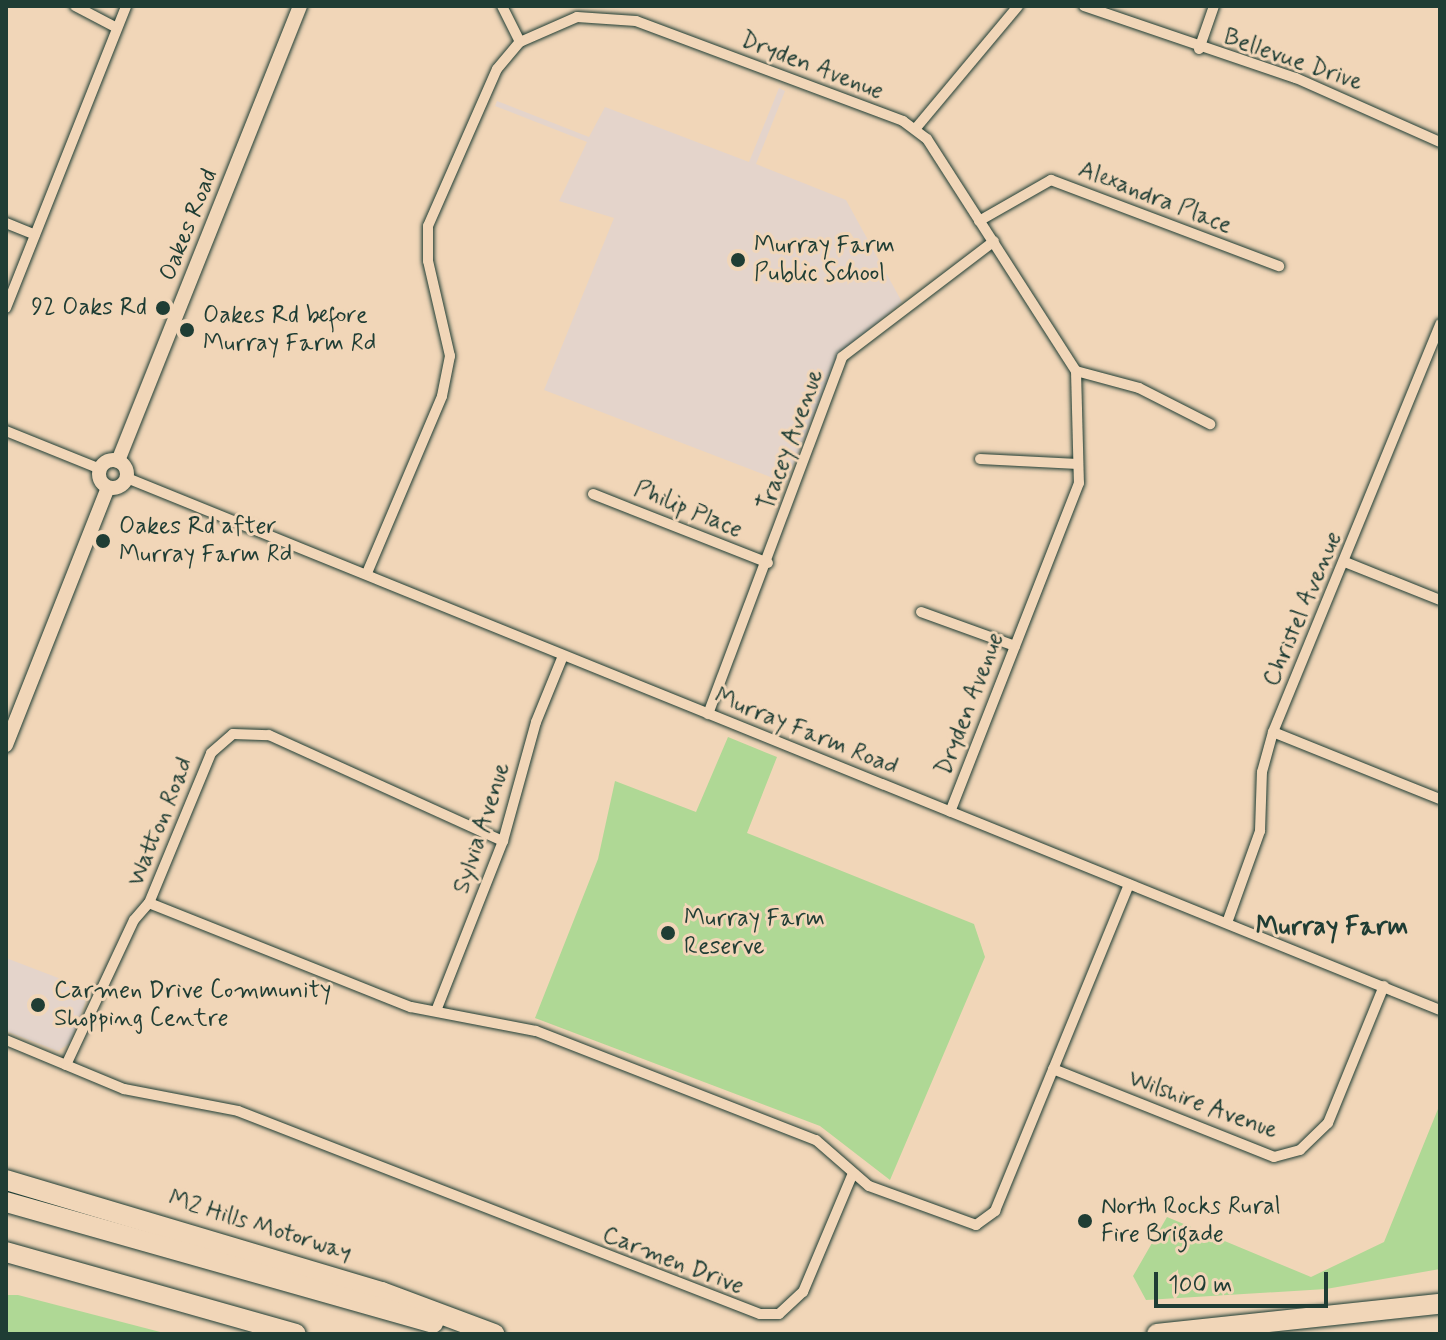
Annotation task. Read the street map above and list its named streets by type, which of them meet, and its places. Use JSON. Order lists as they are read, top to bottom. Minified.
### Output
{"streets":{"highway":["M2 Hills Motorway"],"main road":["Oakes Road"],"street":["Bellevue Drive","Dryden Avenue","Alexandra Place","Tracey Avenue","Philip Place","Christel Avenue","Murray Farm Road","Watton Road","Sylvia Avenue","Wilshire Avenue","Carmen Drive"]},"crossings":[["Dryden Avenue","Murray Farm Road"],["Tracey Avenue","Philip Place"],["Tracey Avenue","Murray Farm Road"],["Christel Avenue","Murray Farm Road"],["Murray Farm Road","Sylvia Avenue"],["Murray Farm Road","Wilshire Avenue"],["Watton Road","Sylvia Avenue"],["Watton Road","Carmen Drive"]],"districts":["Murray Farm"],"places":["Murray Farm Public School","92 Oaks Rd","Oakes Rd before Murray Farm Rd","Oakes Rd after Murray Farm Rd","Murray Farm Reserve","Carmen Drive Community Shopping Centre","North Rocks Rural Fire Brigade"],"scale_bar":"100 m"}
